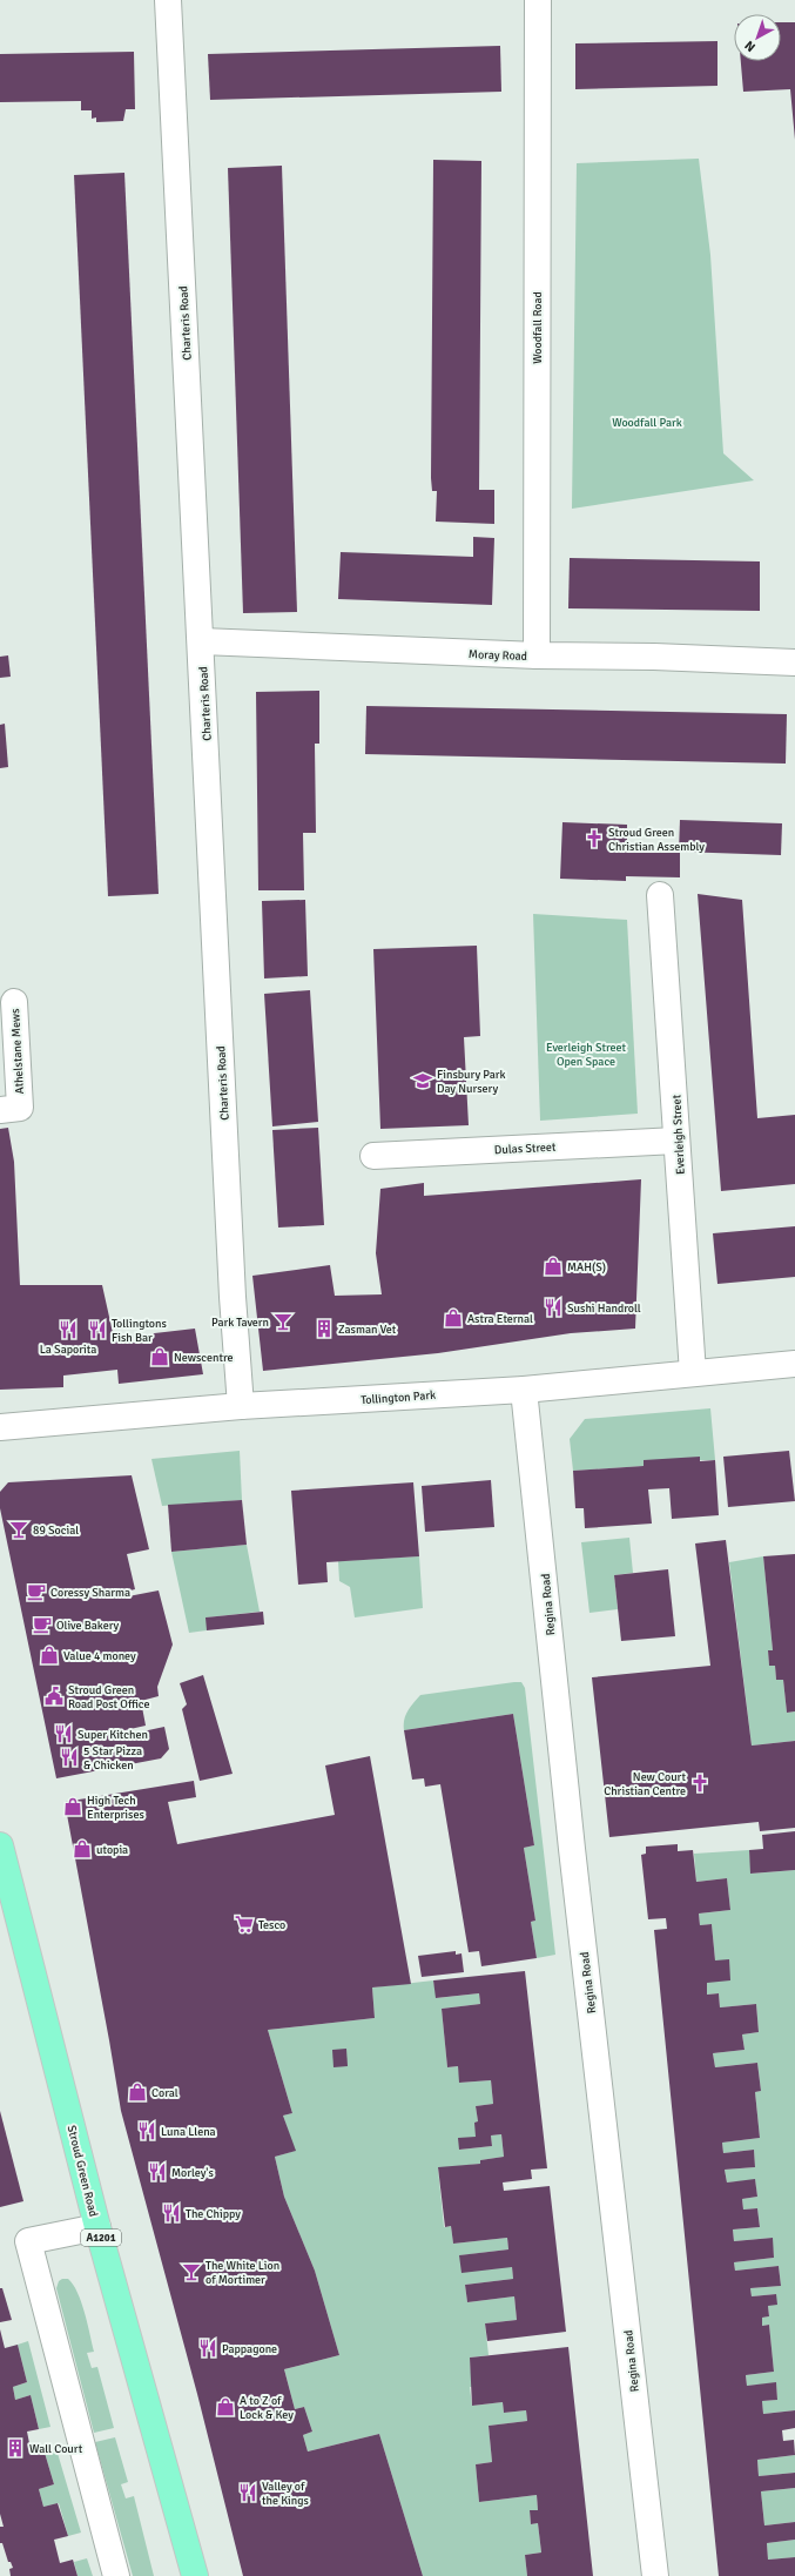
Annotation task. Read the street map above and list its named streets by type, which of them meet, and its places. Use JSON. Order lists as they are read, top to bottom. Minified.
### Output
{"streets":{"main road":["Stroud Green Road","A1201"],"street":["Charteris Road","Woodfall Road","Moray Road","Athelstane Mews","Everleigh Street","Dulas Street","Tollington Park","Regina Road"]},"crossings":[["Charteris Road","Moray Road"],["Charteris Road","Tollington Park"],["Woodfall Road","Moray Road"],["Everleigh Street","Dulas Street"],["Everleigh Street","Tollington Park"],["Tollington Park","Regina Road"]],"parks":["Woodfall Park","Everleigh Street Open Space"],"places":{"church":["Stroud Green Christian Assembly","New Court Christian Centre"],"school or university":["Finsbury Park Day Nursery"],"shop":["MAH(S)","Astra Eternal","Newscentre","Value 4 money","High Tech Enterprises","utopia","Coral","A to Z of Lock & Key"],"restaurant":["Sushi Handroll","La Saporita","Tollingtons Fish Bar","Super Kitchen","5 Star Pizza & Chicken","Luna Llena","Morley's","The Chippy","Pappagone","Valley of the Kings"],"bar":["Park Tavern","89 Social","The White Lion of Mortimer"],"building":["Zasman Vet","Wall Court"],"cafe":["Coressy Sharma","Olive Bakery"],"public building":["Stroud Green Road Post Office"],"supermarket":["Tesco"]},"north":"bottom left"}
